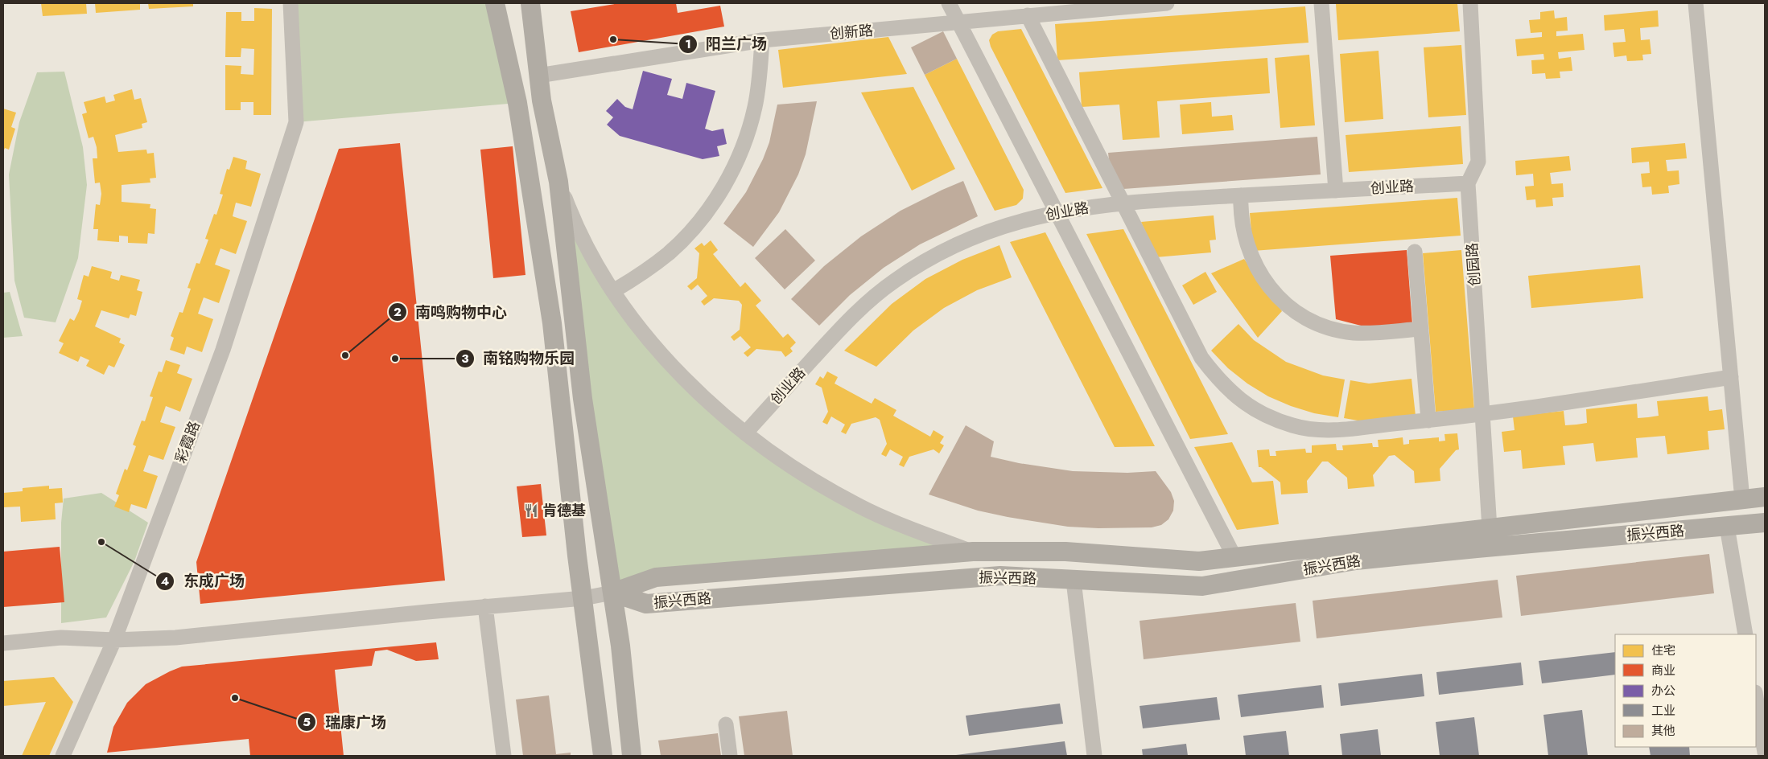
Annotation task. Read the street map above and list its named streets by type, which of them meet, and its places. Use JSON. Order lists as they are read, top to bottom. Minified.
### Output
{"streets":{"main road":["振兴西路"],"street":["创新路","创业路","创园路","彩霞路"]},"crossings":[["创业路","创园路"],["创园路","振兴西路"]],"places":{"other":["阳兰广场","南鸣购物中心","南铭购物乐园","东成广场","瑞康广场"],"restaurant":["肯德基"]},"legend":["住宅","商业","办公","工业","其他"]}
